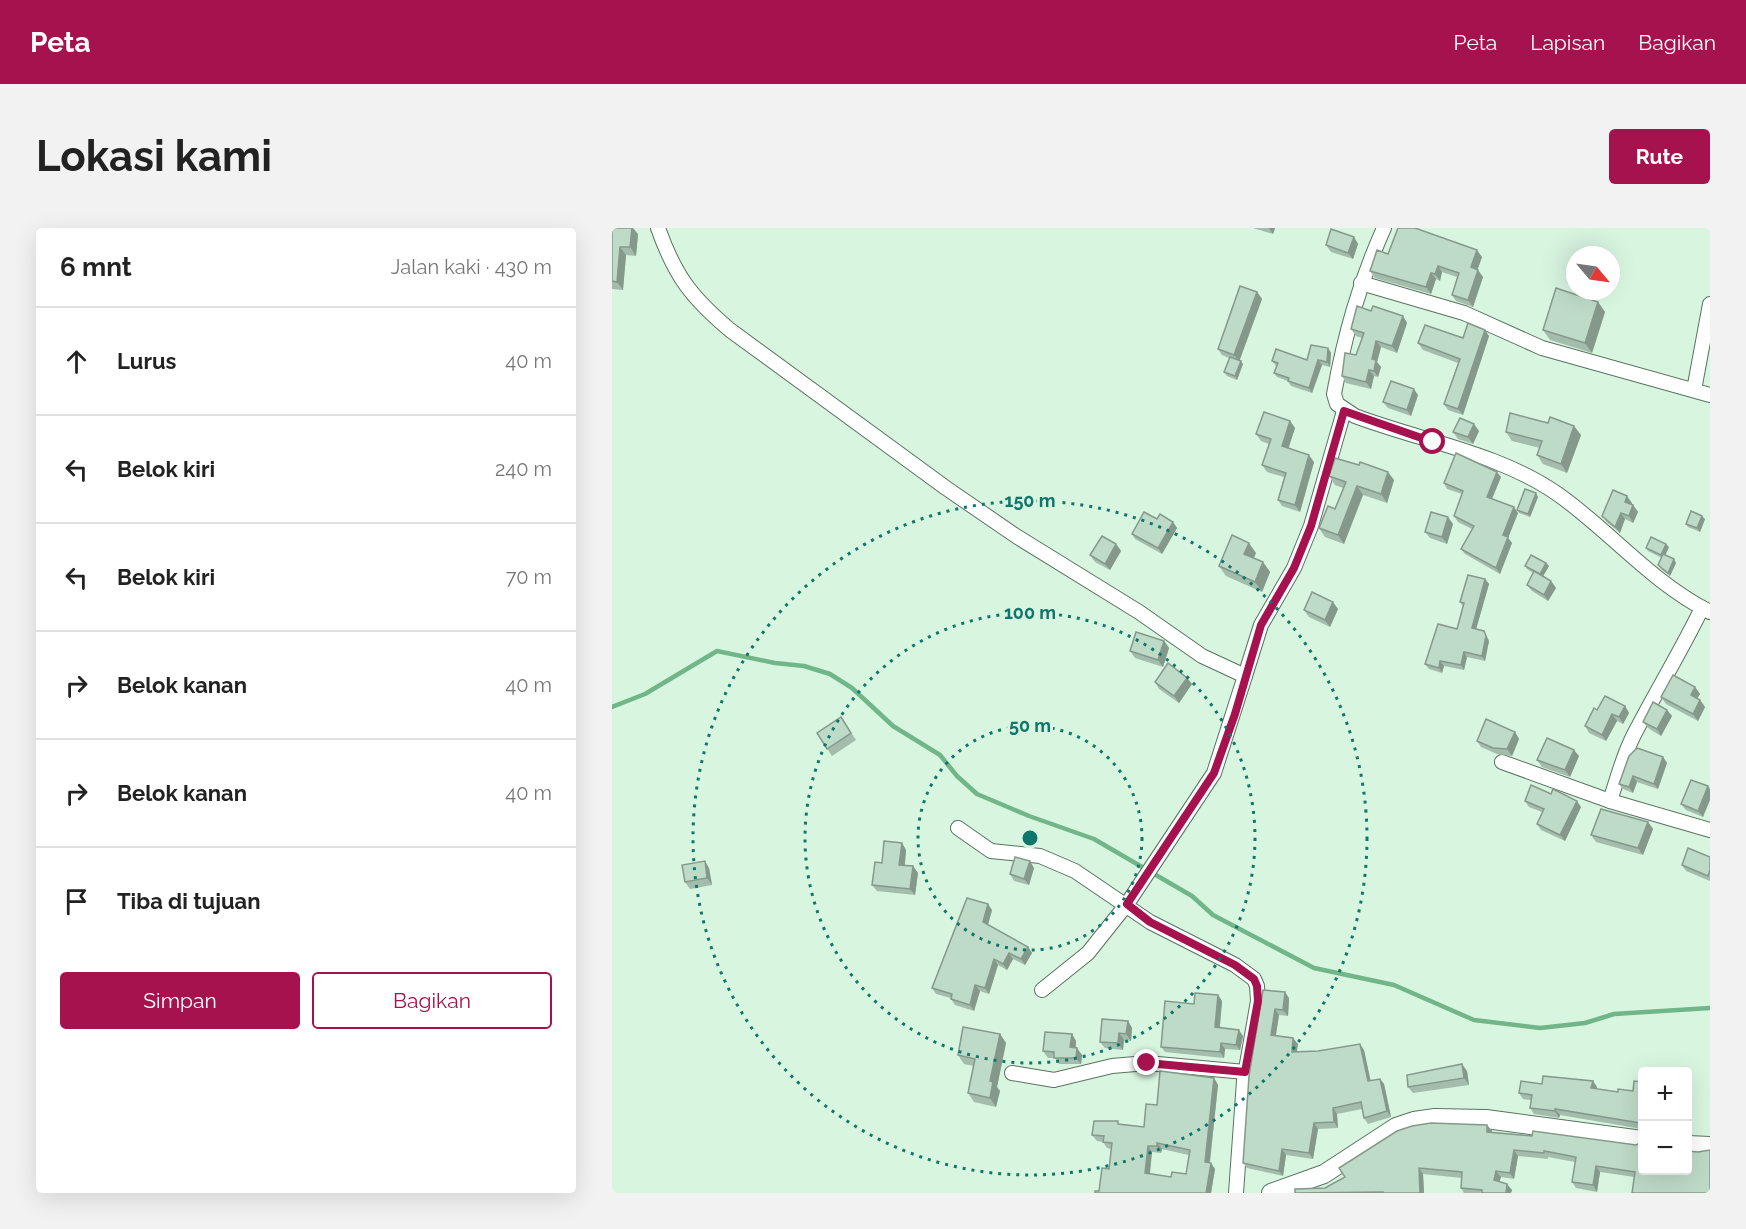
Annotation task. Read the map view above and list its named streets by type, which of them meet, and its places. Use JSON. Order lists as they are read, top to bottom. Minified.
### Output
{"north":"bottom right","page":{"header":"Peta","nav":["Peta","Lapisan","Bagikan"],"buttons":["Rute",["Simpan","Bagikan"]],"title":"Lokasi kami","heading":["6 mnt","Jalan kaki · 430 m"],"list":[["Lurus","40 m"],["Belok kiri","240 m"],["Belok kiri","70 m"],["Belok kanan","40 m"],["Belok kanan","40 m"],"Tiba di tujuan"],"map_buttons":["+","−"]},"rings":["150 m","100 m","50 m"]}
